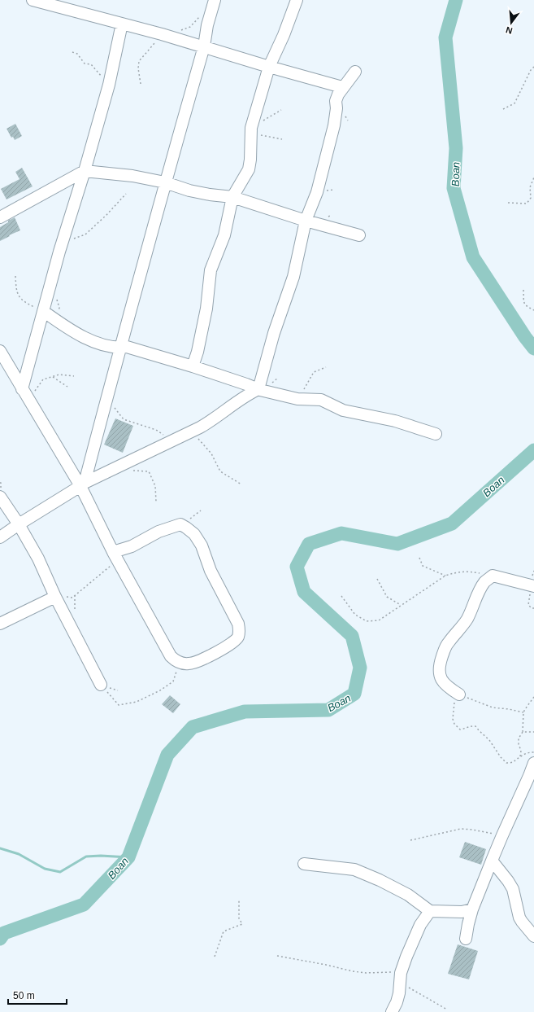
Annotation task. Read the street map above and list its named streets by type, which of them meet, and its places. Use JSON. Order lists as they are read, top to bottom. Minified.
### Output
{"water":["Boan"],"scale_bar":"50 m","north":"bottom"}
